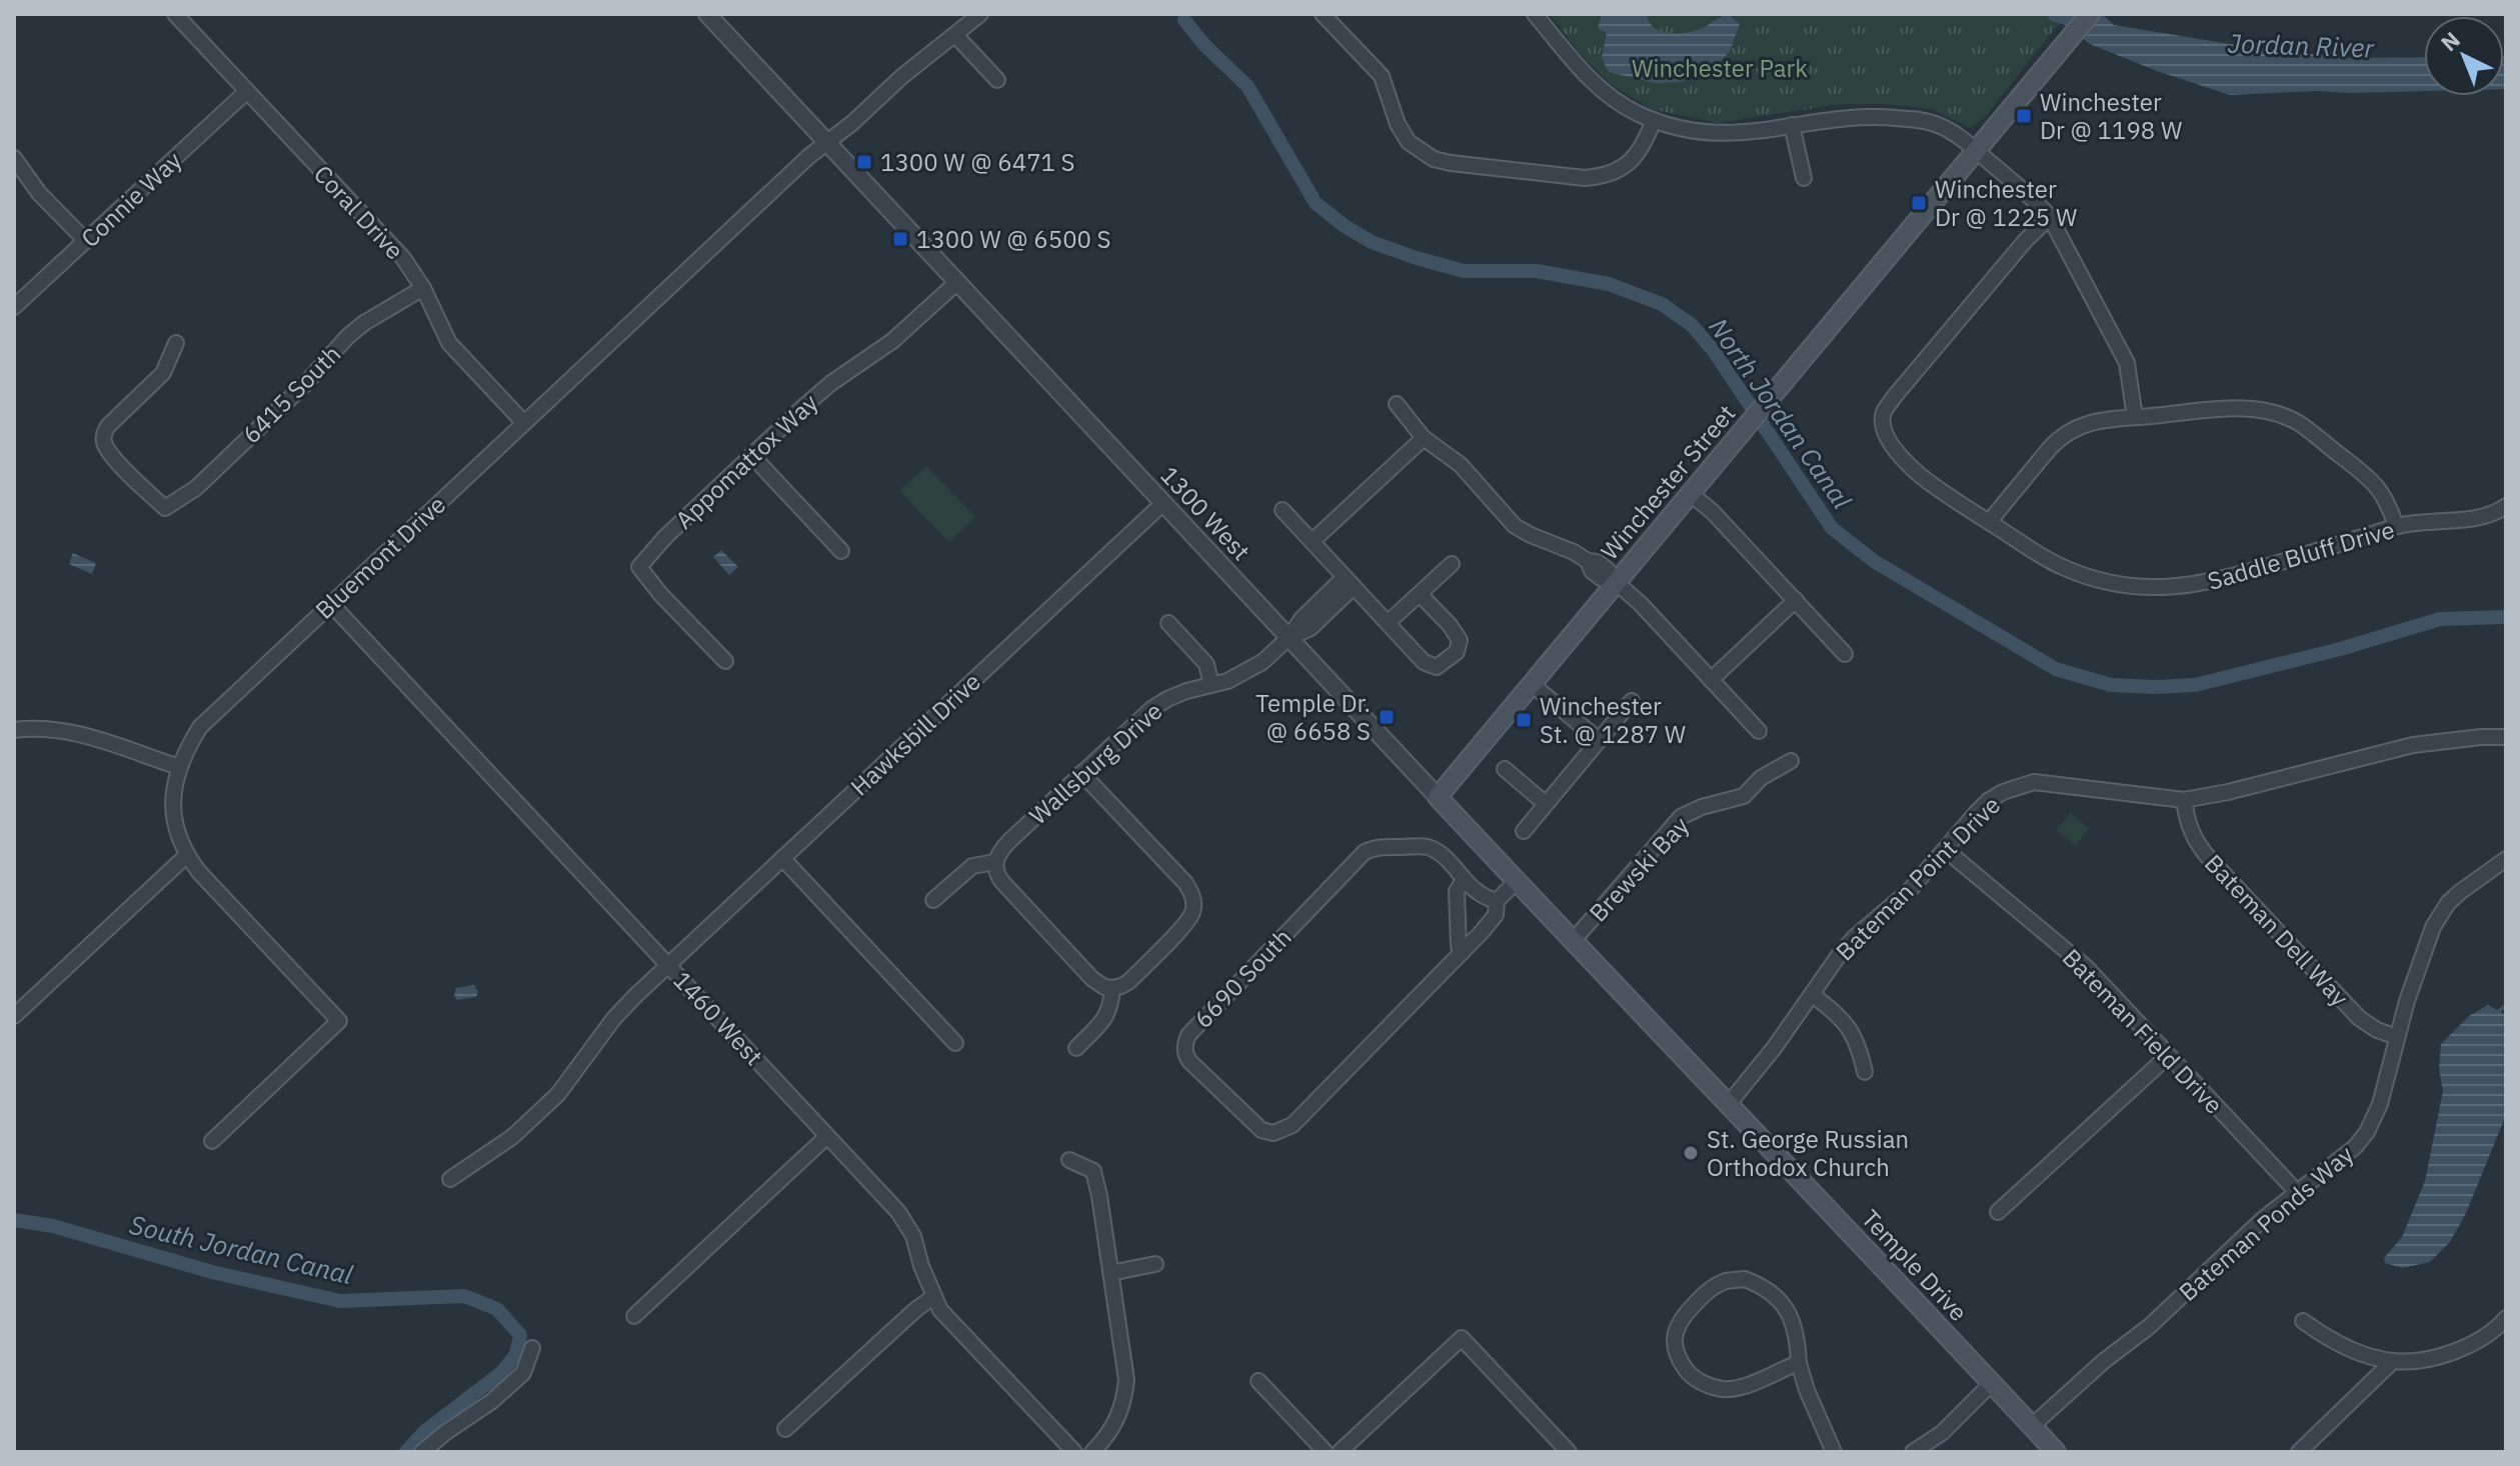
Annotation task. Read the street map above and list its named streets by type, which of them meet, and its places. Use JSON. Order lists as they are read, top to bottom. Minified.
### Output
{"streets":{"main road":["Winchester Street","1300 West","Temple Drive"],"street":["Connie Way","Coral Drive","6415 South","Appomattox Way","Saddle Bluff Drive","Bluemont Drive","Hawksbill Drive","Wallsburg Drive","Brewski Bay","Bateman Point Drive","Bateman Dell Way","6690 South","1460 West","Bateman Field Drive","Bateman Ponds Way"]},"crossings":[["Connie Way","Coral Drive"],["Coral Drive","6415 South"],["Coral Drive","Bluemont Drive"],["Appomattox Way","1300 West"],["Winchester Street","1300 West"],["1300 West","Bluemont Drive"],["1300 West","Hawksbill Drive"],["1300 West","Wallsburg Drive"],["1300 West","Brewski Bay"],["1300 West","6690 South"],["1300 West","Temple Drive"],["Bluemont Drive","1460 West"],["Hawksbill Drive","1460 West"],["Bateman Point Drive","Bateman Dell Way"],["Bateman Point Drive","Bateman Field Drive"],["Bateman Point Drive","Temple Drive"],["Bateman Dell Way","Bateman Ponds Way"],["Bateman Field Drive","Bateman Ponds Way"],["Bateman Ponds Way","Temple Drive"]],"water":["Jordan River","North Jordan Canal","South Jordan Canal"],"parks":["Winchester Park"],"places":{"transit":["Winchester Dr @ 1198 W","1300 W @ 6471 S","Winchester Dr @ 1225 W","1300 W @ 6500 S","Temple Dr. @ 6658 S","Winchester St. @ 1287 W"],"other":["St. George Russian Orthodox Church"]},"north":"top left"}
